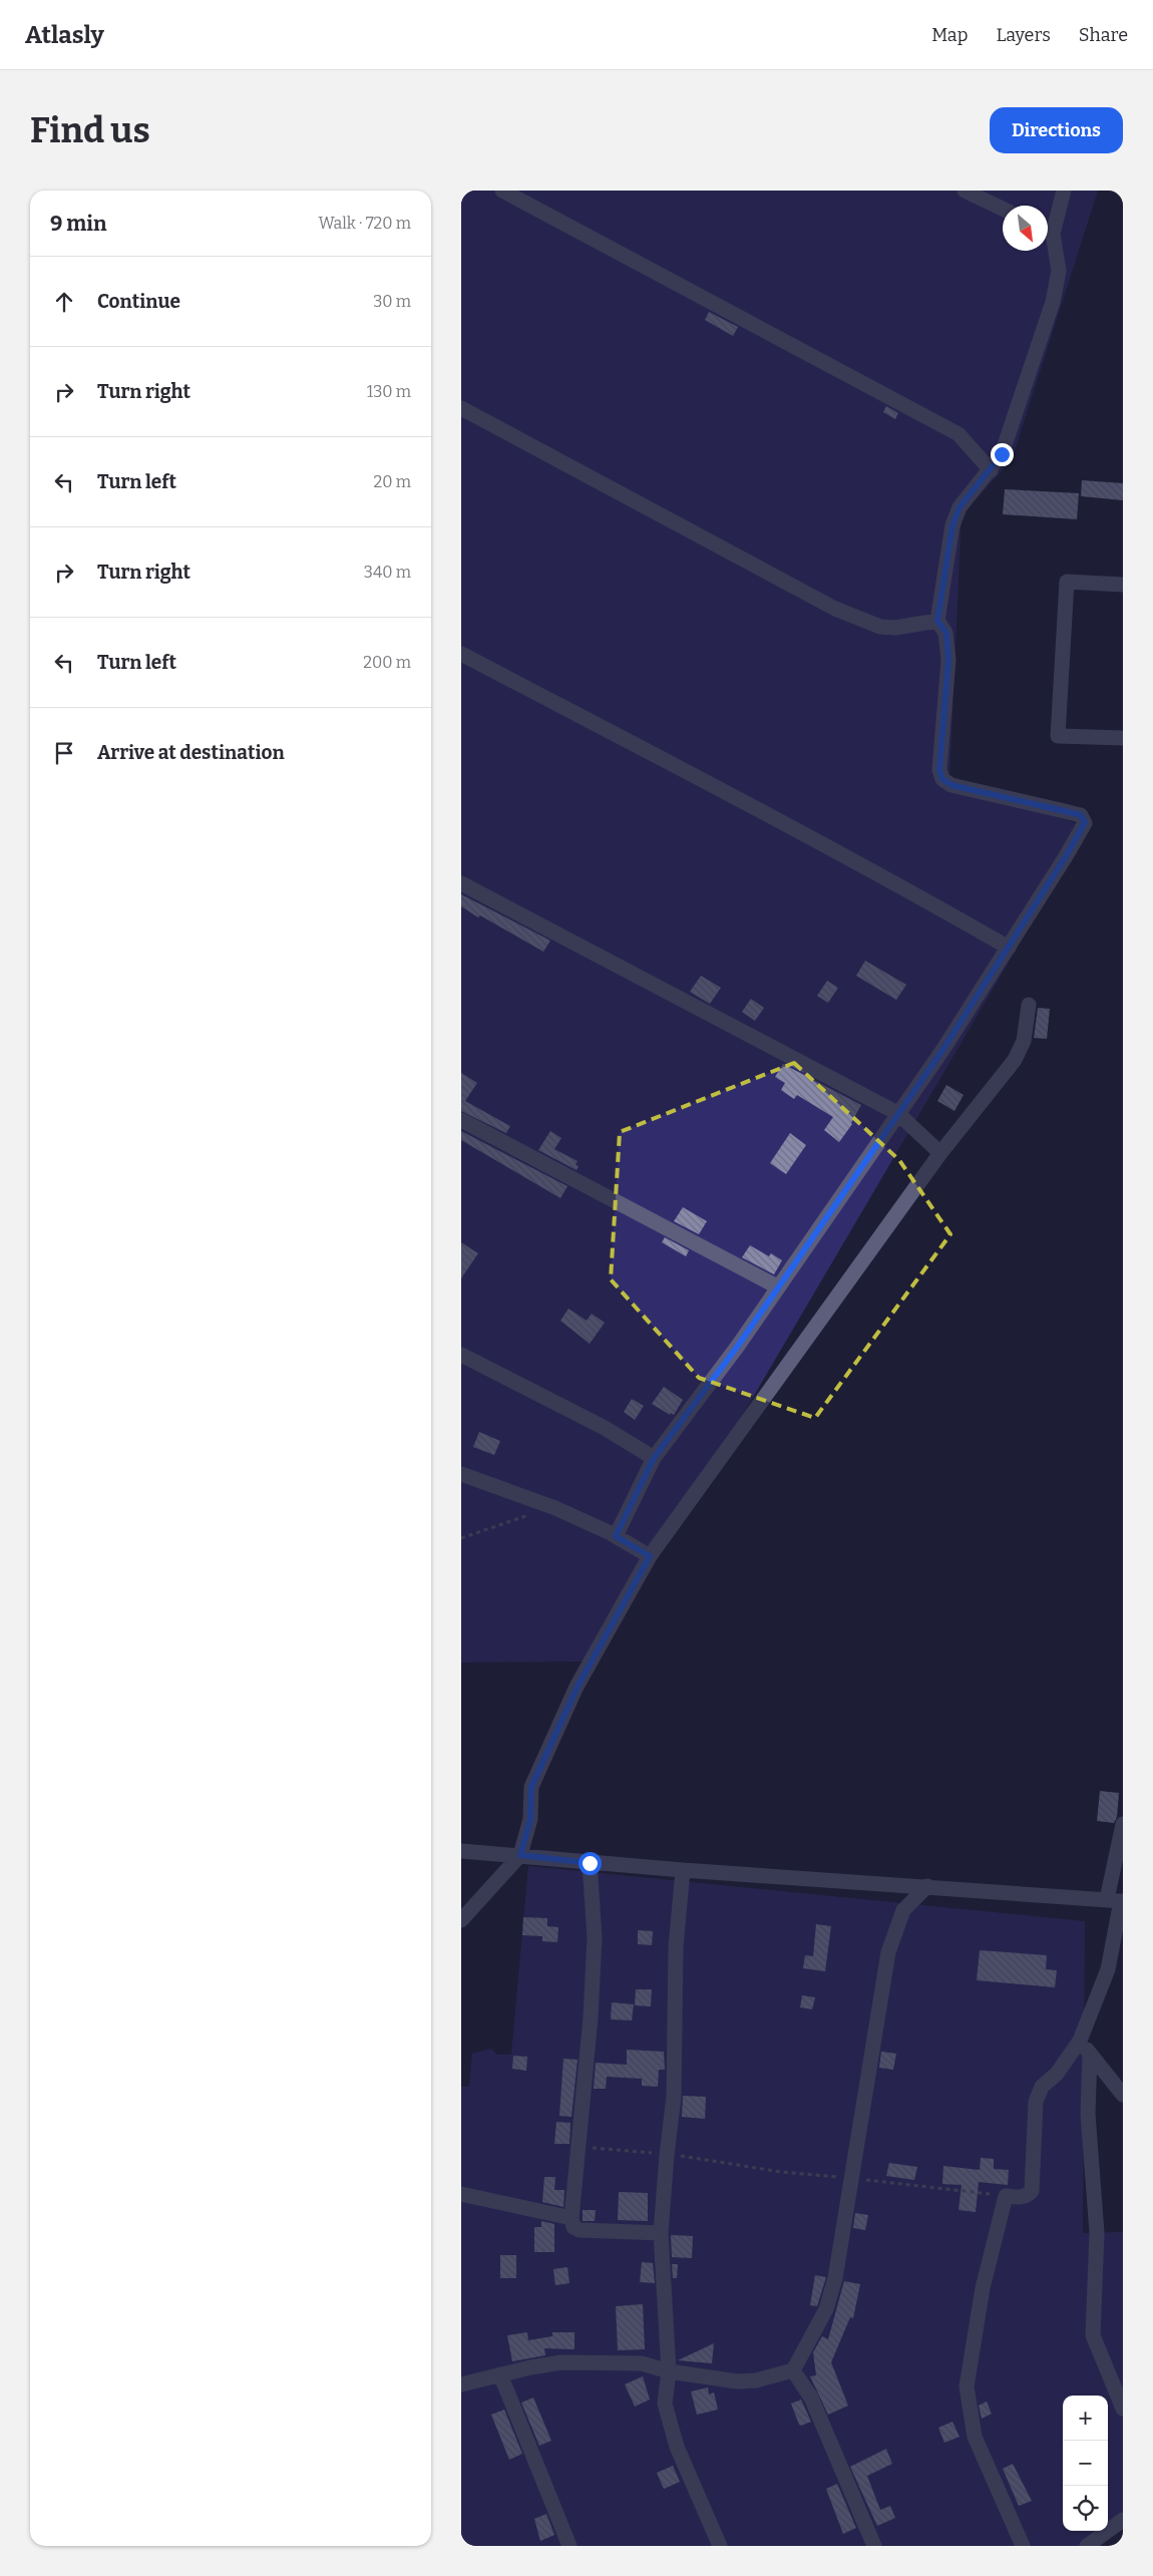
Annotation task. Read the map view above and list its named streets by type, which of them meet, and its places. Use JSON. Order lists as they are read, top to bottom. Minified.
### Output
{"north":"bottom right","page":{"header":"Atlasly","nav":["Map","Layers","Share"],"buttons":"Directions","title":"Find us","heading":["9 min","Walk · 720 m"],"list":[["Continue","30 m"],["Turn right","130 m"],["Turn left","20 m"],["Turn right","340 m"],["Turn left","200 m"],"Arrive at destination"],"map_buttons":["+","−"]}}
